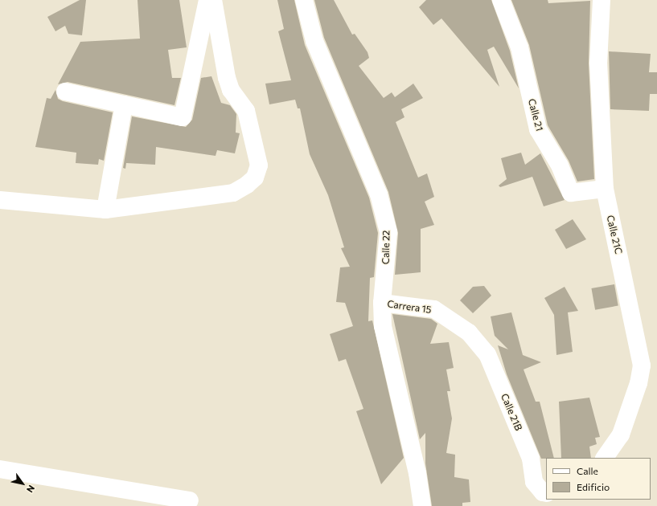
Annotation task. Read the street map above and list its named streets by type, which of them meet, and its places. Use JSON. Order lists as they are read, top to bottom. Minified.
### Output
{"streets":{"street":["Calle 21","Calle 21C","Calle 22","Carrera 15","Calle 21B"]},"crossings":[["Calle 21","Calle 21C"],["Calle 22","Carrera 15"],["Carrera 15","Calle 21B"]],"legend":["Calle","Edificio"],"north":"bottom right"}
